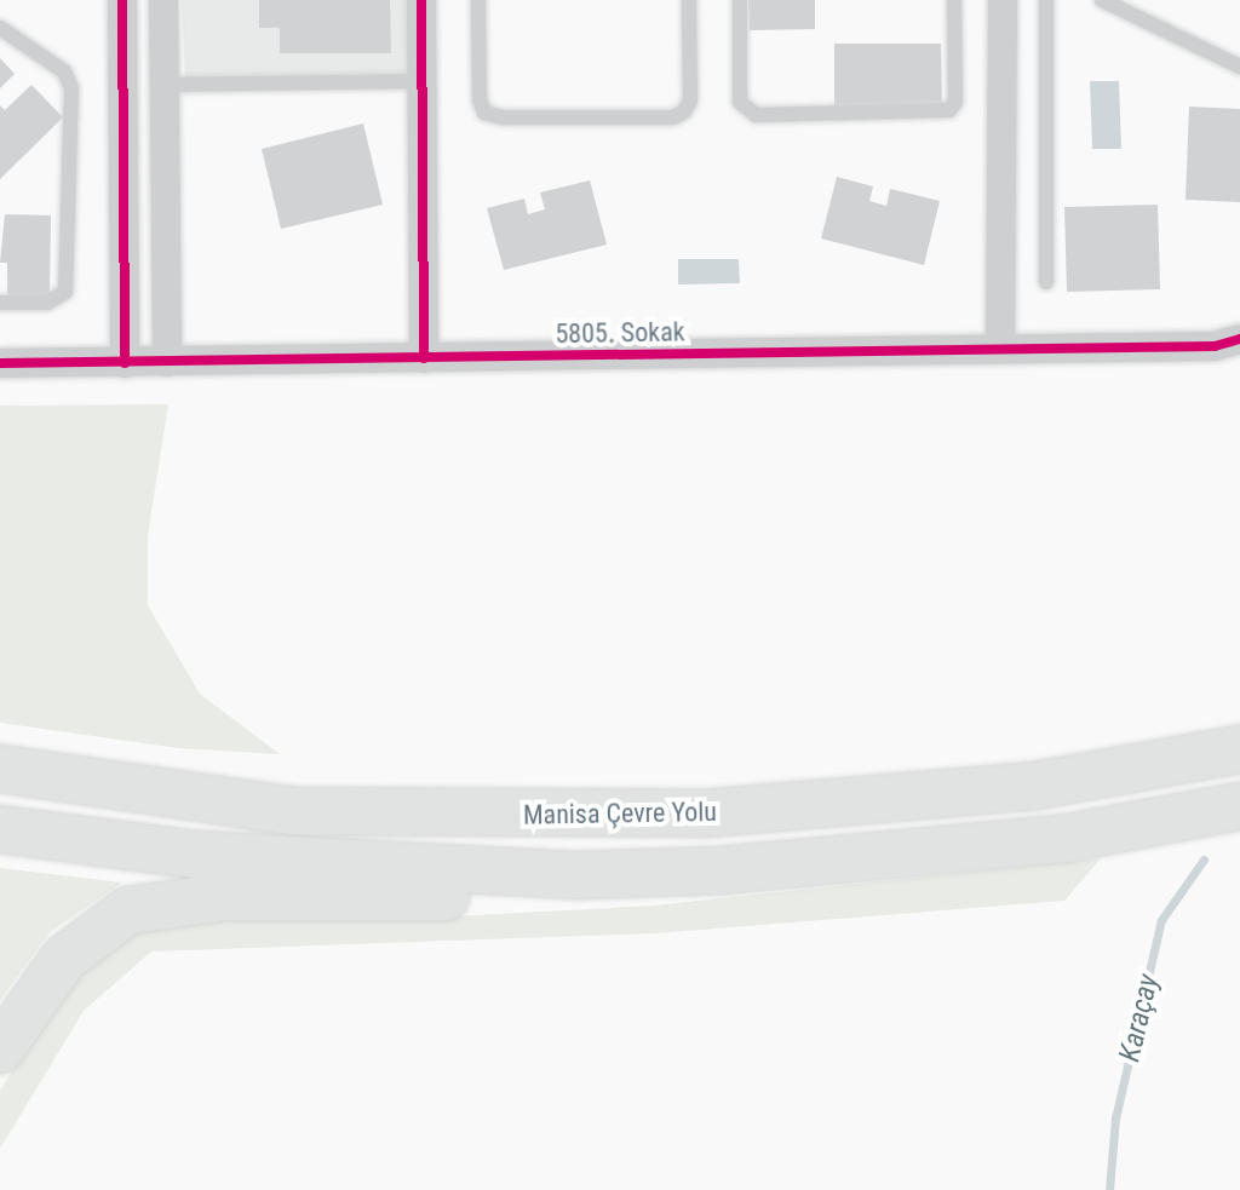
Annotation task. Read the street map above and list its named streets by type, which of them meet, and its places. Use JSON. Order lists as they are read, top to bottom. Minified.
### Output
{"streets":{"highway":["Manisa Çevre Yolu"],"street":["5805. Sokak"]},"water":["Karaçay"]}
